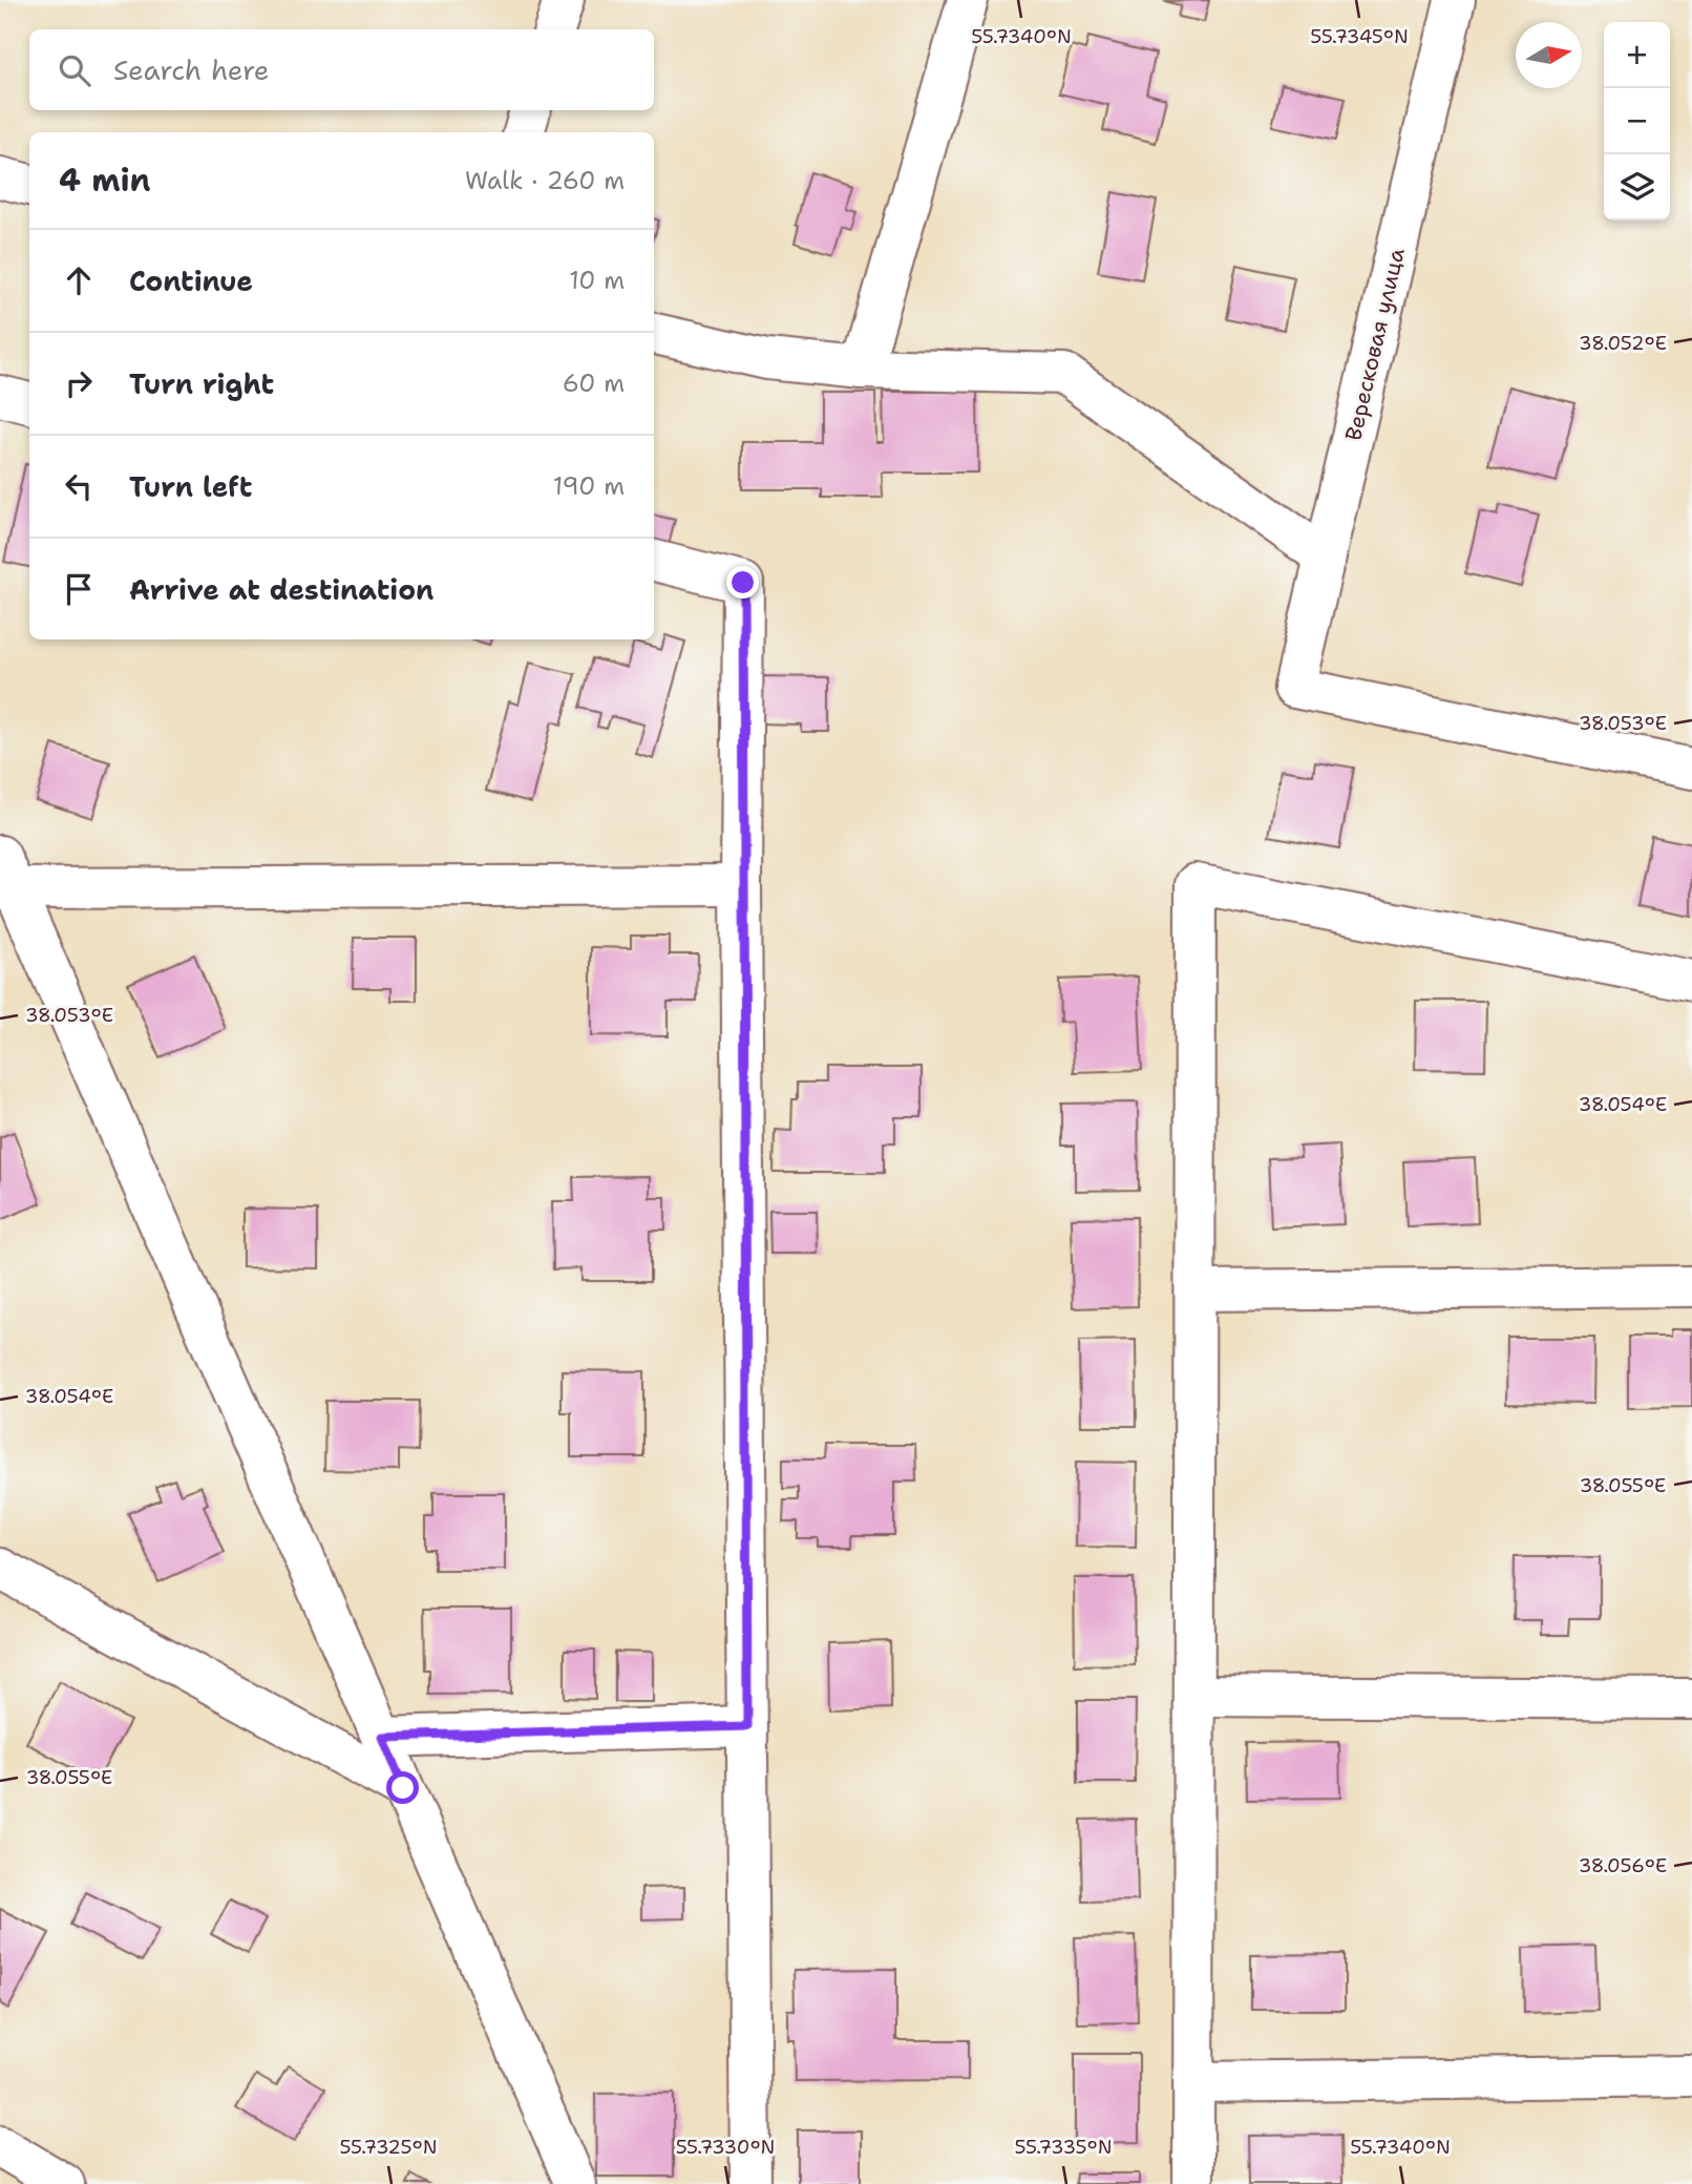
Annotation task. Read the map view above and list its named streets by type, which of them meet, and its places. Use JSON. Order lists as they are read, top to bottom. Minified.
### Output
{"streets":{"street":["Вересковая улица"]},"north":"right","page":{"map_buttons":["+","−"],"search":"Search here","heading":["4 min","Walk · 260 m"],"list":[["Continue","10 m"],["Turn right","60 m"],["Turn left","190 m"],"Arrive at destination"]},"coordinates":["55.7340°N","55.7345°N","38.052°E","38.053°E","38.054°E","38.055°E","38.056°E","55.7325°N","55.7330°N","55.7335°N"]}
